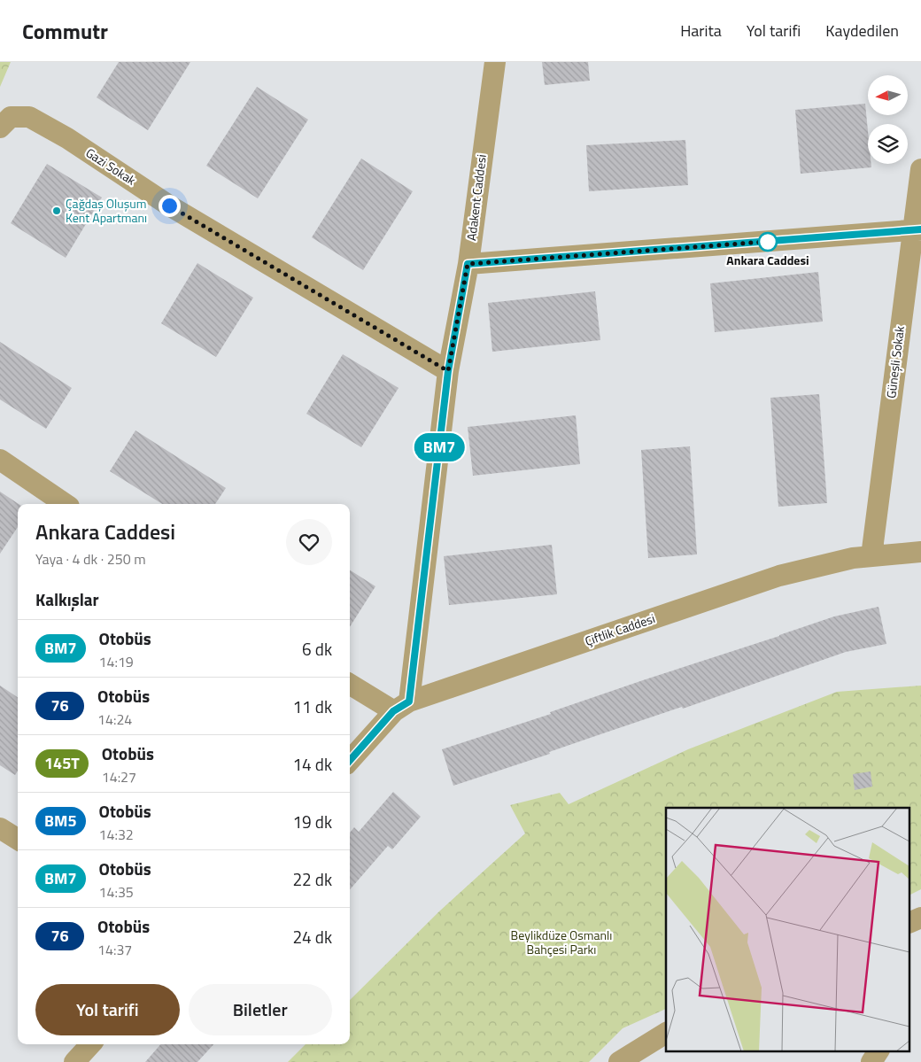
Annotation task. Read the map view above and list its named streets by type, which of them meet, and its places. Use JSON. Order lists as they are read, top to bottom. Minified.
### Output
{"streets":{"street":["Gazi Sokak","Adakent Caddesi","Güneşli Sokak","Çiftlik Caddesi"]},"crossings":[["Gazi Sokak","Adakent Caddesi"],["Adakent Caddesi","Çiftlik Caddesi"],["Güneşli Sokak","Çiftlik Caddesi"]],"parks":["Beylikdüze Osmanlı Bahçesi Parkı"],"places":["Çağdaş Oluşum Kent Apartmanı","Ankara Caddesi"],"lines":["bus line BM7"],"north":"left","page":{"header":"Commutr","nav":["Harita","Yol tarifi","Kaydedilen"],"on_map":"BM7","heading":[["Ankara Caddesi","Yaya · 4 dk · 250 m"],"Kalkışlar"],"list":[{"mark":"BM7","name":"Otobüs","note":"14:19","value":"6 dk"},{"mark":"76","name":"Otobüs","note":"14:24","value":"11 dk"},{"mark":"145T","name":"Otobüs","note":"14:27","value":"14 dk"},{"mark":"BM5","name":"Otobüs","note":"14:32","value":"19 dk"},{"mark":"BM7","name":"Otobüs","note":"14:35","value":"22 dk"},{"mark":"76","name":"Otobüs","note":"14:37","value":"24 dk"}],"buttons":["Yol tarifi","Biletler"]}}
